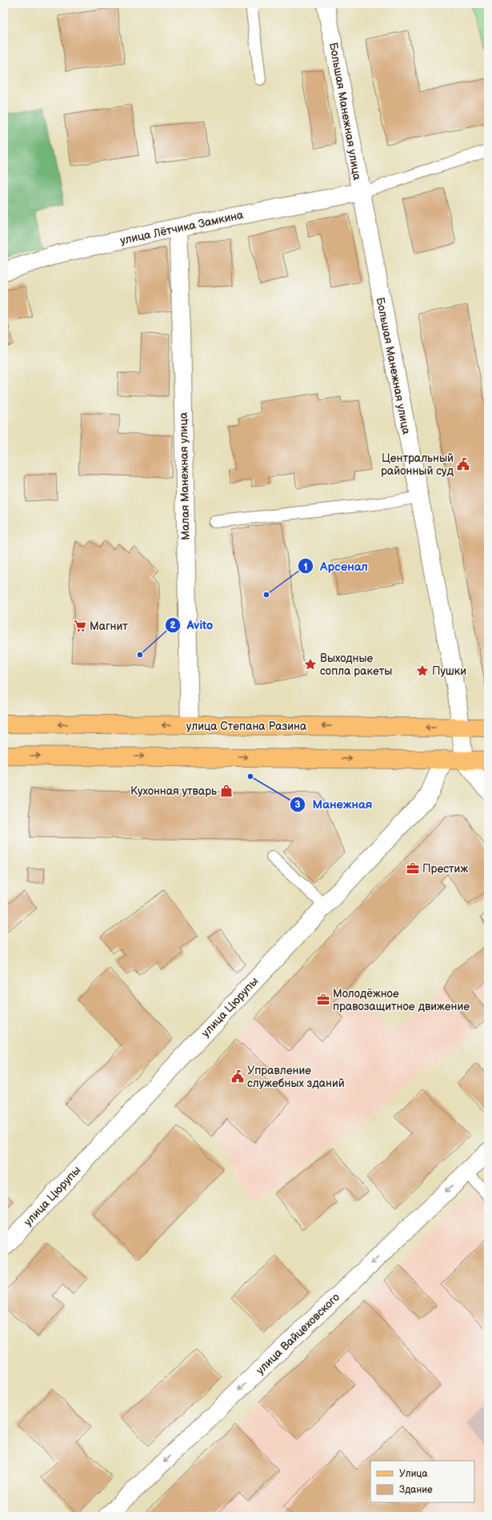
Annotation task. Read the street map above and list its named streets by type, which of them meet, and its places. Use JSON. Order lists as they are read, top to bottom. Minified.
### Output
{"streets":{"main road":["улица Степана Разина"],"street":["Большая Манежная улица","улица Лётчика Замкина","Малая Манежная улица","улица Цюрупы","улица Вайцеховского"]},"crossings":[["Большая Манежная улица","улица Лётчика Замкина"],["Большая Манежная улица","улица Степана Разина"],["улица Лётчика Замкина","Малая Манежная улица"],["Малая Манежная улица","улица Степана Разина"]],"one_way":["улица Вайцеховского"],"places":{"public building":["Центральный районный суд","Управление служебных зданий"],"other":["Арсенал","Avito","Манежная"],"supermarket":["Магнит"],"place":["Выходные сопла ракеты","Пушки"],"shop":["Кухонная утварь"],"office":["Престиж","Молодёжное правозащитное движение"]},"legend":["Улица","Здание"]}
